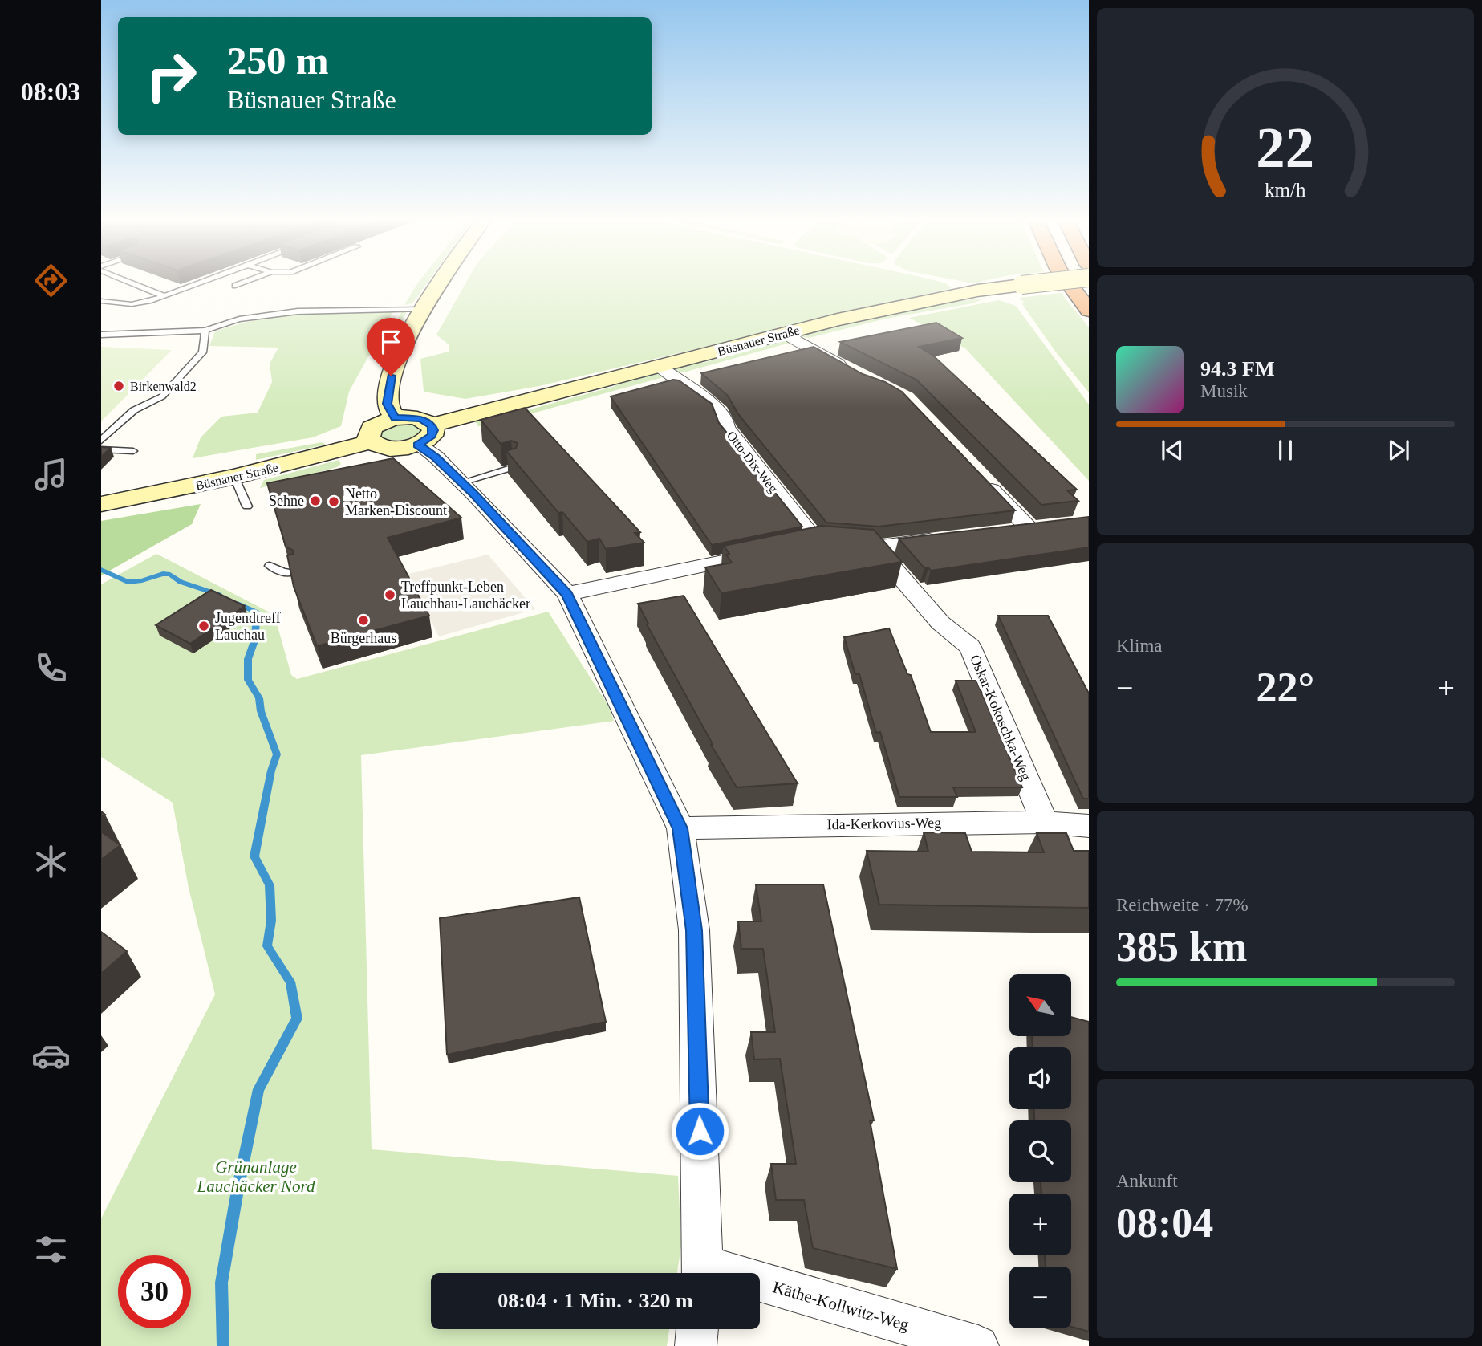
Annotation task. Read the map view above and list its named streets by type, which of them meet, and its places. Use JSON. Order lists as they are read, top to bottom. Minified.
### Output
{"streets":{"street":["Büsnauer Straße","Otto-Dix-Weg","Oskar-Kokoschka-Weg","Ida-Kerkovius-Weg","Käthe-Kollwitz-Weg"]},"crossings":[["Büsnauer Straße","Otto-Dix-Weg"],["Oskar-Kokoschka-Weg","Ida-Kerkovius-Weg"]],"parks":["Grünanlage Lauchäcker Nord"],"places":["Birkenwald2","Sehne","Netto Marken-Discount","Treffpunkt-Leben Lauchhau-Lauchäcker","Bürgerhaus","Jugendtreff Lauchau"],"north":"top left","page":{"tabs":"08:03","turn":["250 m","Büsnauer Straße"],"song":["94.3 FM","Musik"],"tile":["Klima",["Reichweite · 77%","385 km"],["Ankunft","08:04"]],"heat":["−","22°","+"],"map_buttons":["+","−"],"limit":"30","trip":"08:04 · 1 Min. · 320 m","gauge":["22","km/h"]}}
